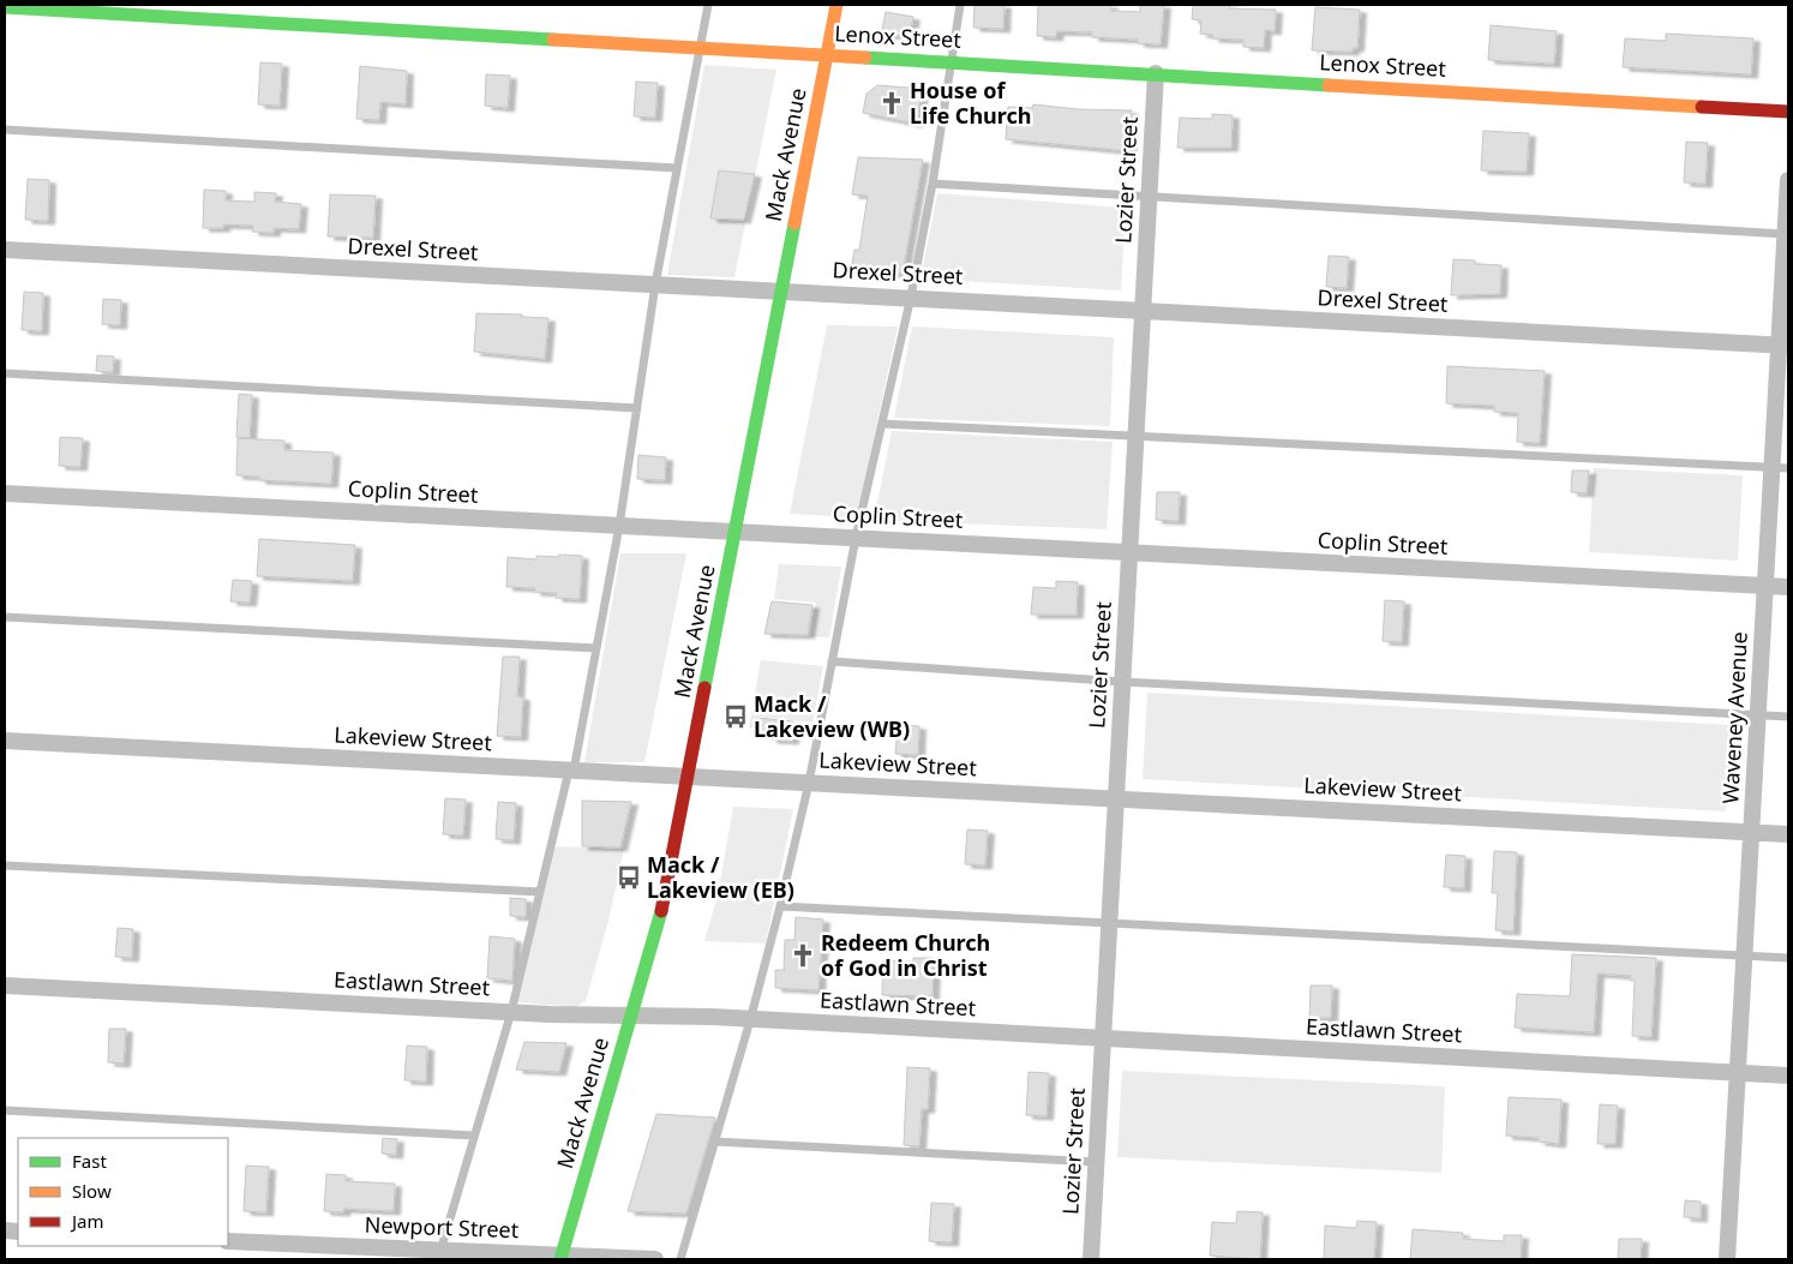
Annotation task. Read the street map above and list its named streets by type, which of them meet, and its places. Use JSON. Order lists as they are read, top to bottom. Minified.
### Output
{"streets":{"street":["Lenox Street","Mack Avenue","Lozier Street","Drexel Street","Coplin Street","Waveney Avenue","Lakeview Street","Eastlawn Street","Newport Street"]},"crossings":[["Lenox Street","Mack Avenue"],["Lenox Street","Lozier Street"],["Mack Avenue","Drexel Street"],["Mack Avenue","Coplin Street"],["Mack Avenue","Lakeview Street"],["Mack Avenue","Eastlawn Street"],["Mack Avenue","Newport Street"],["Lozier Street","Drexel Street"],["Lozier Street","Coplin Street"],["Lozier Street","Lakeview Street"],["Lozier Street","Eastlawn Street"],["Drexel Street","Waveney Avenue"],["Coplin Street","Waveney Avenue"],["Waveney Avenue","Lakeview Street"],["Waveney Avenue","Eastlawn Street"]],"places":{"church":["House of Life Church","Redeem Church of God in Christ"],"bus stop":["Mack / Lakeview (WB)","Mack / Lakeview (EB)"]},"legend":["Fast","Slow","Jam"]}
